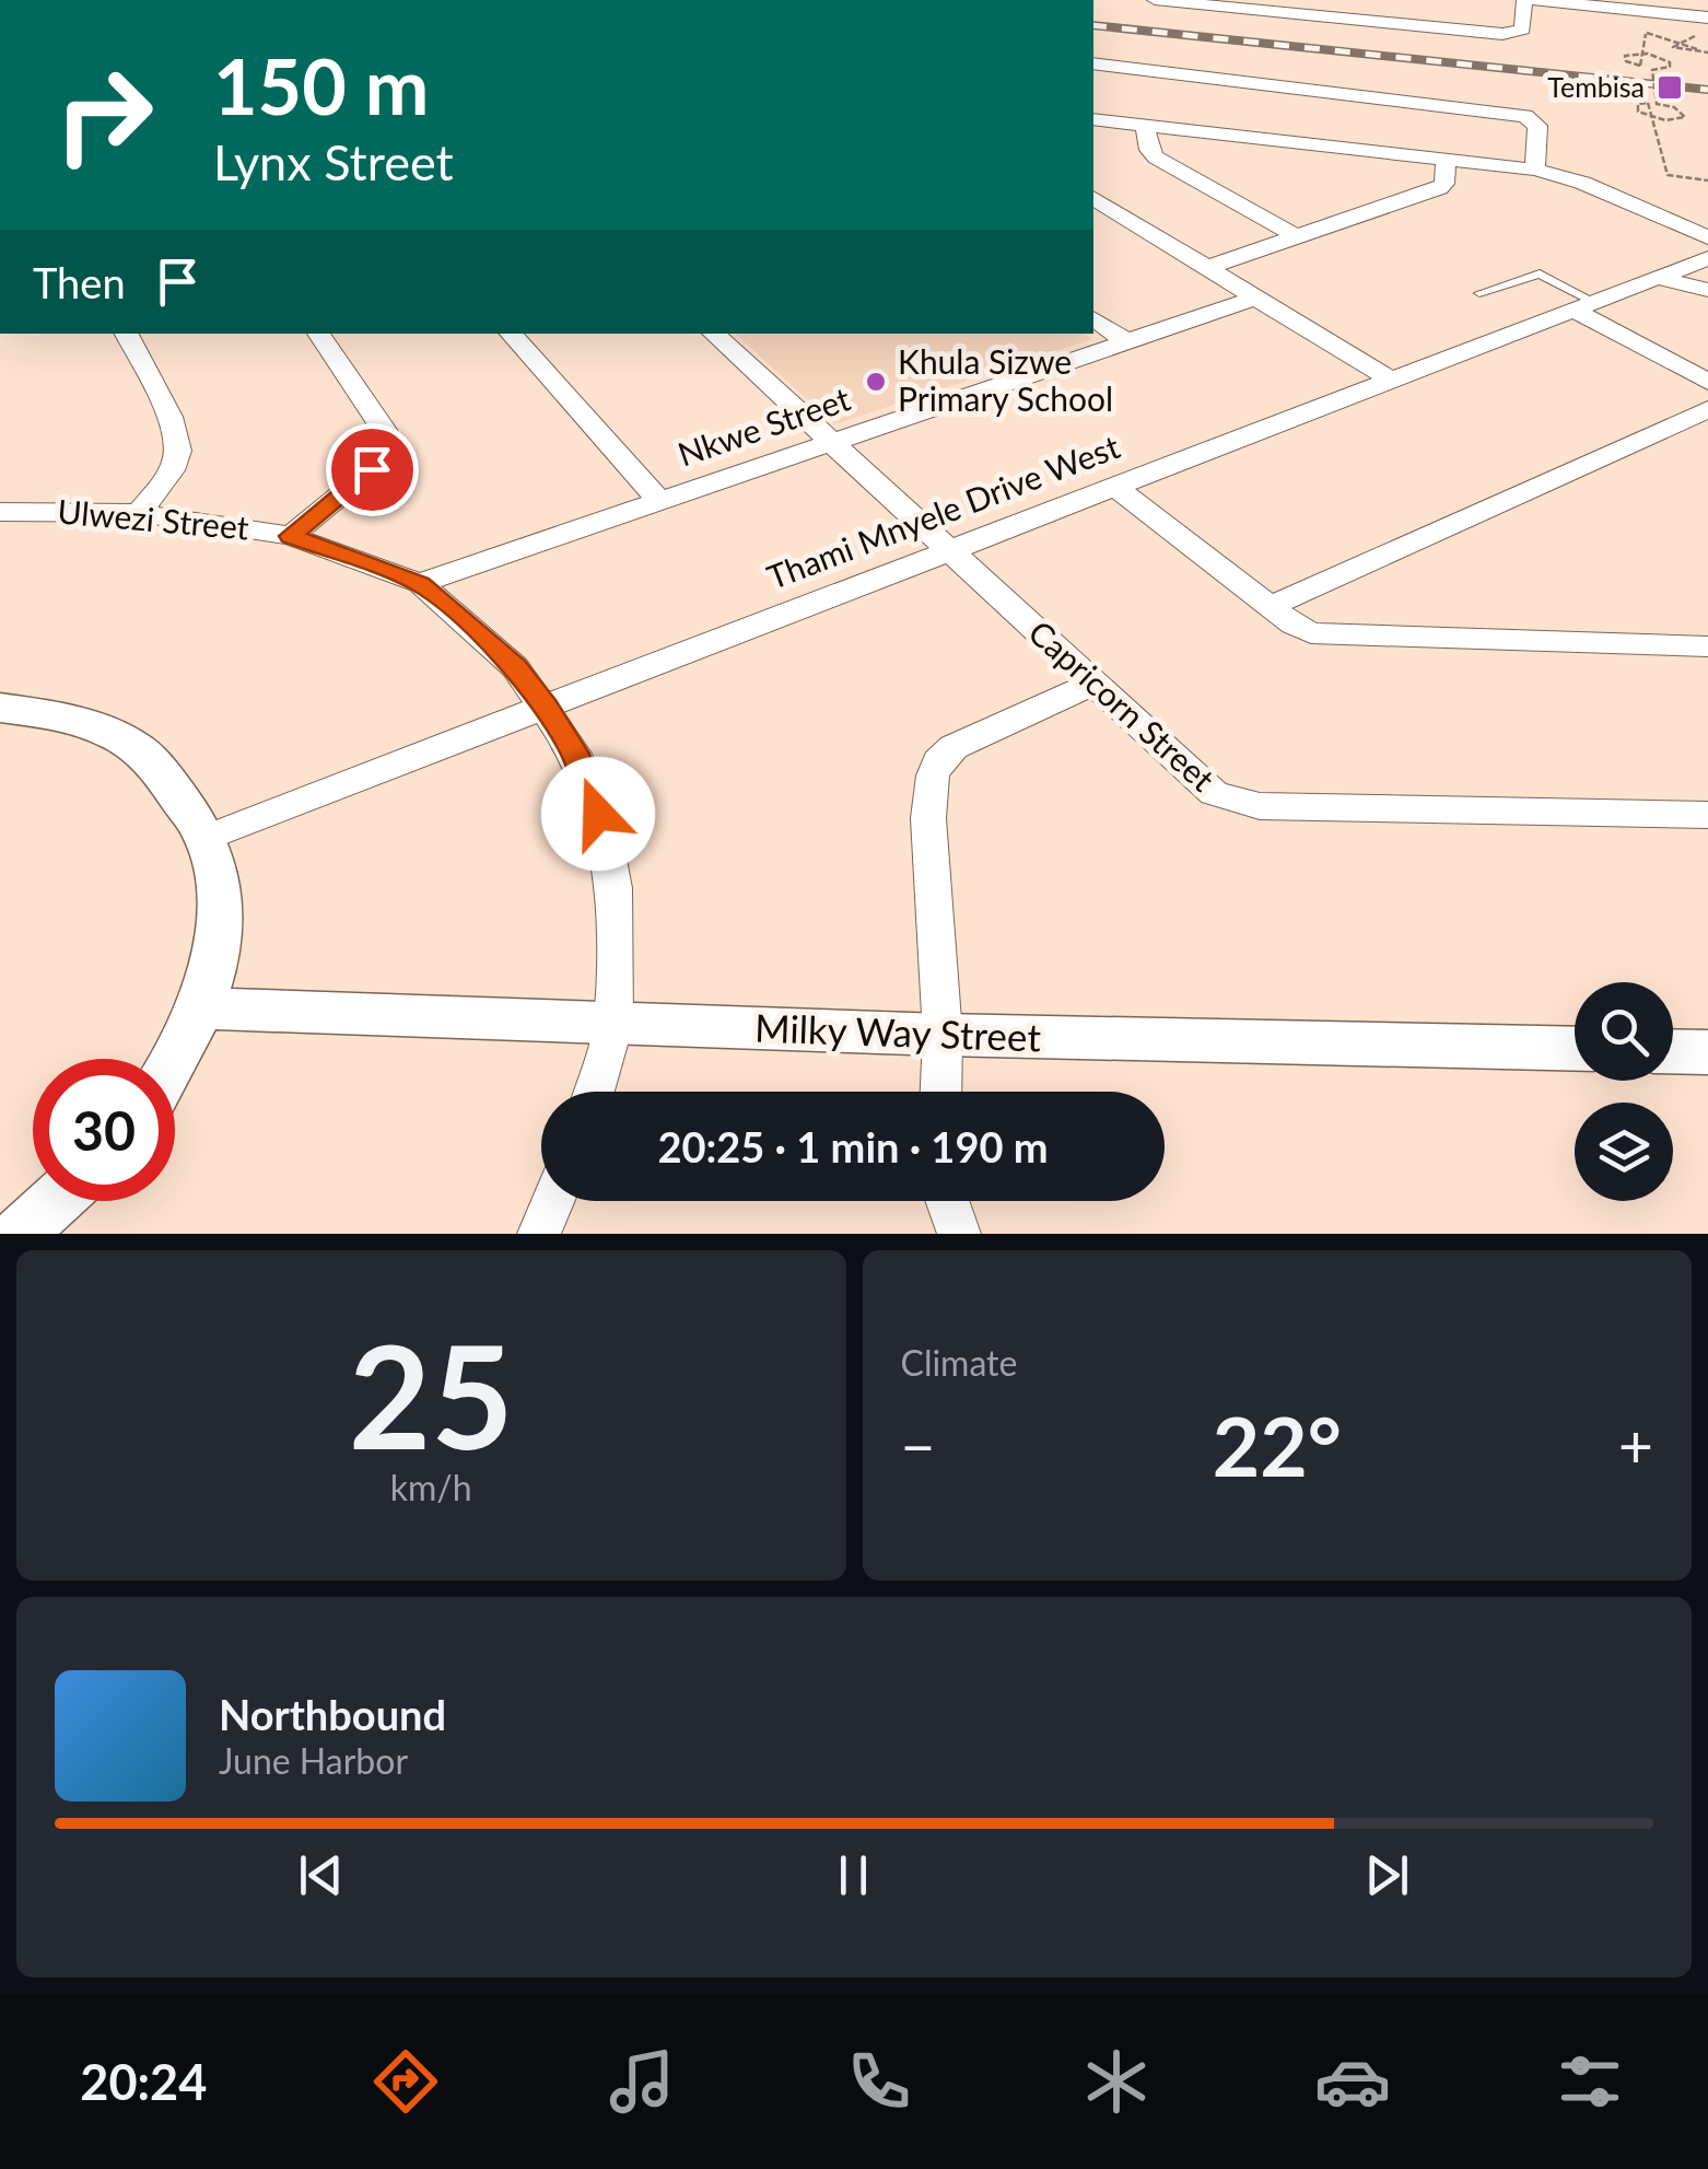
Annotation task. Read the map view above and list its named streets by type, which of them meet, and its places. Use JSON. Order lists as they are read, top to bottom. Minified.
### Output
{"streets":{"street":["Nkwe Street","Thami Mnyele Drive West","Ulwezi Street","Capricorn Street","Milky Way Street"]},"crossings":[["Nkwe Street","Ulwezi Street"],["Nkwe Street","Capricorn Street"],["Thami Mnyele Drive West","Ulwezi Street"],["Thami Mnyele Drive West","Capricorn Street"],["Ulwezi Street","Milky Way Street"]],"places":{"transit":["Tembisa"],"other":["Khula Sizwe Primary School"]},"page":{"turn":["150 m","Lynx Street"],"then":"Then","limit":"30","trip":"20:25 · 1 min · 190 m","tile":[["25","km/h"],"Climate"],"heat":["−","22°","+"],"song":["Northbound","June Harbor"],"tabs":"20:24"}}
